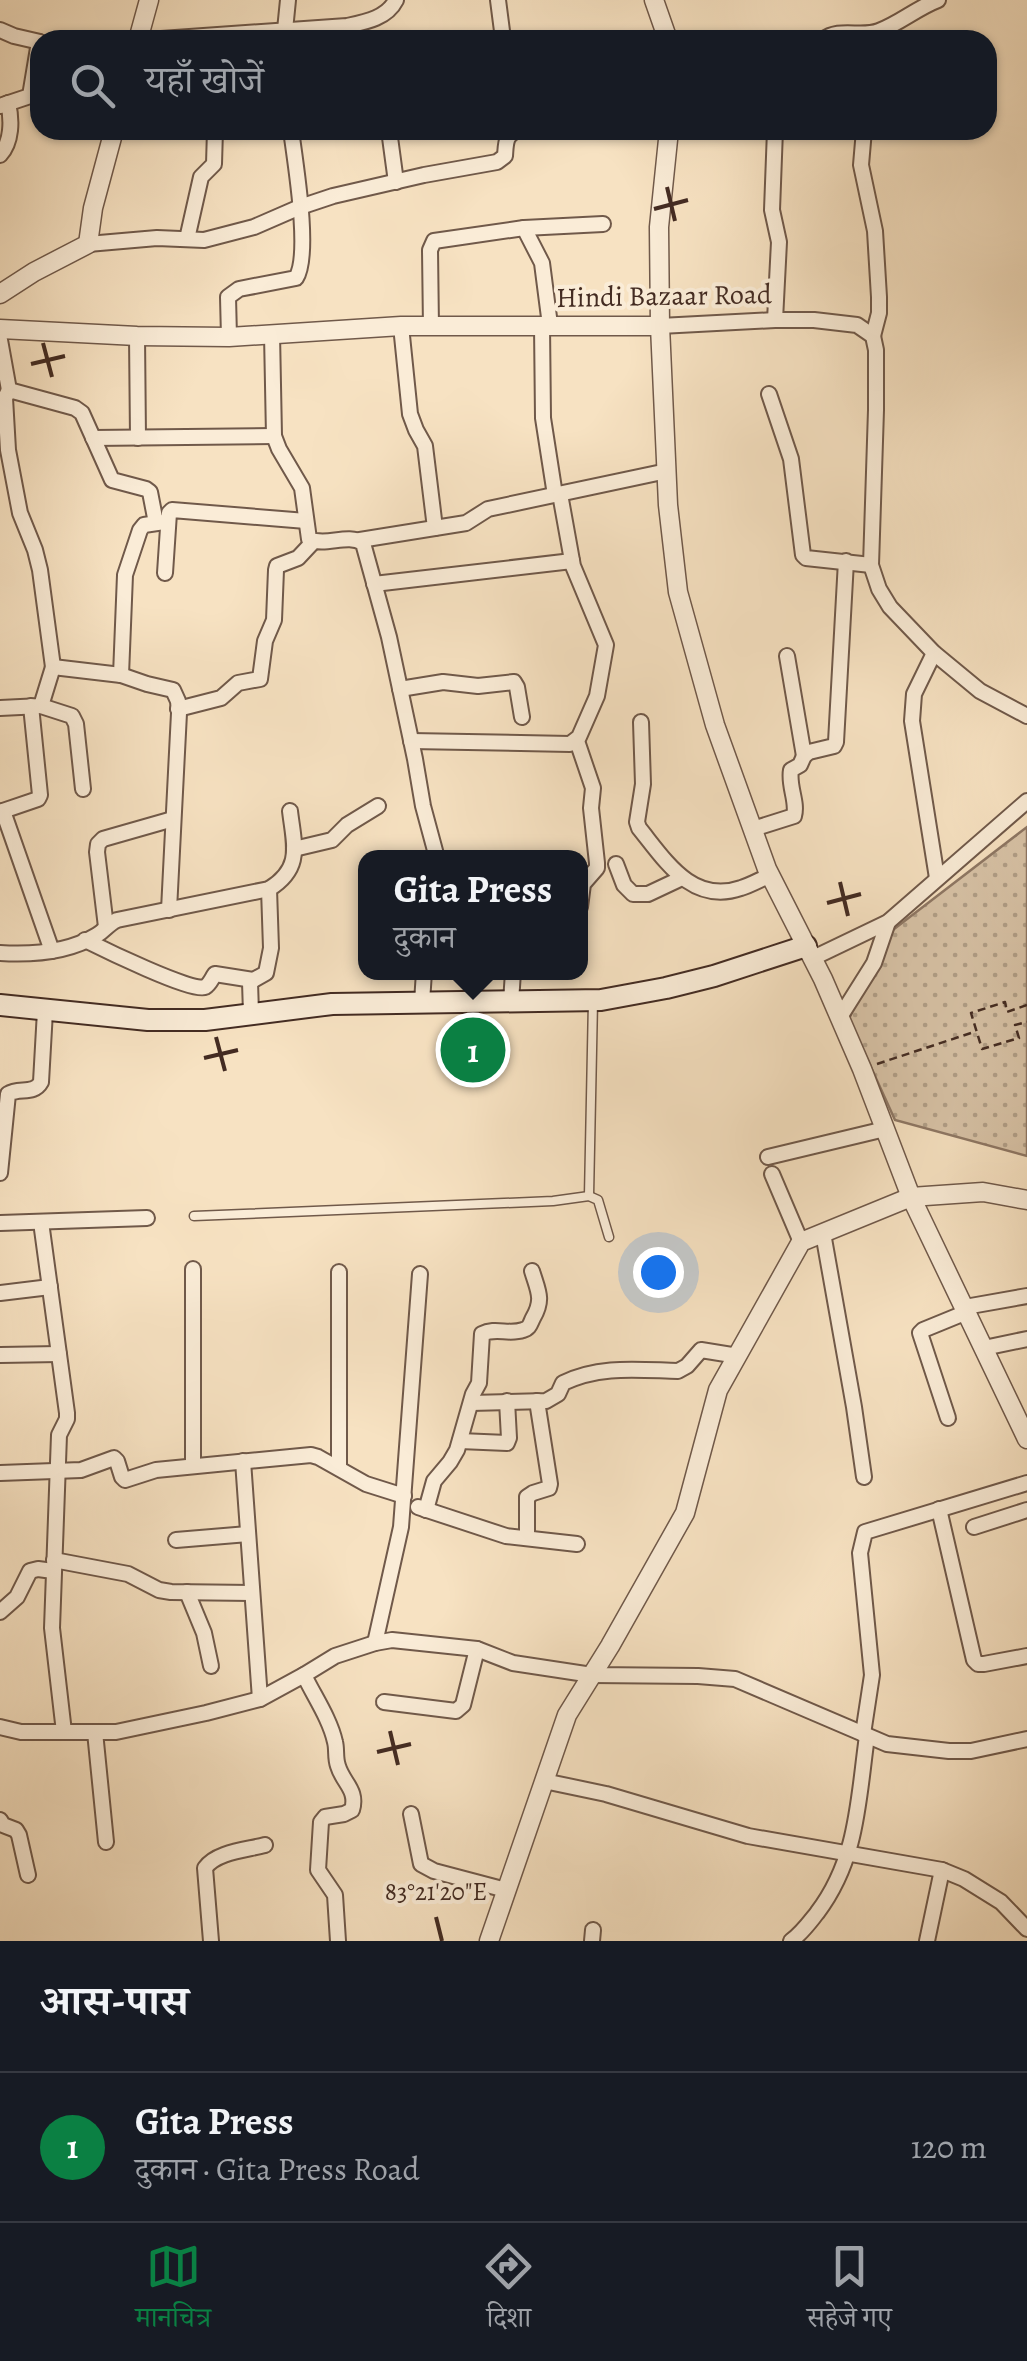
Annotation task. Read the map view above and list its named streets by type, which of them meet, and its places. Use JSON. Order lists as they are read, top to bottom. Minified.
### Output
{"streets":{"street":["Hindi Bazaar Road"]},"page":{"search":"यहाँ खोजें","popup":["Gita Press","दुकान"],"pins":"1","heading":"आस-पास","list":[{"mark":"1","name":"Gita Press","note":"दुकान · Gita Press Road","value":"120 m"}],"nav":["मानचित्र","दिशा","सहेजे गए"]},"coordinates":["83°21'20\"E"]}
